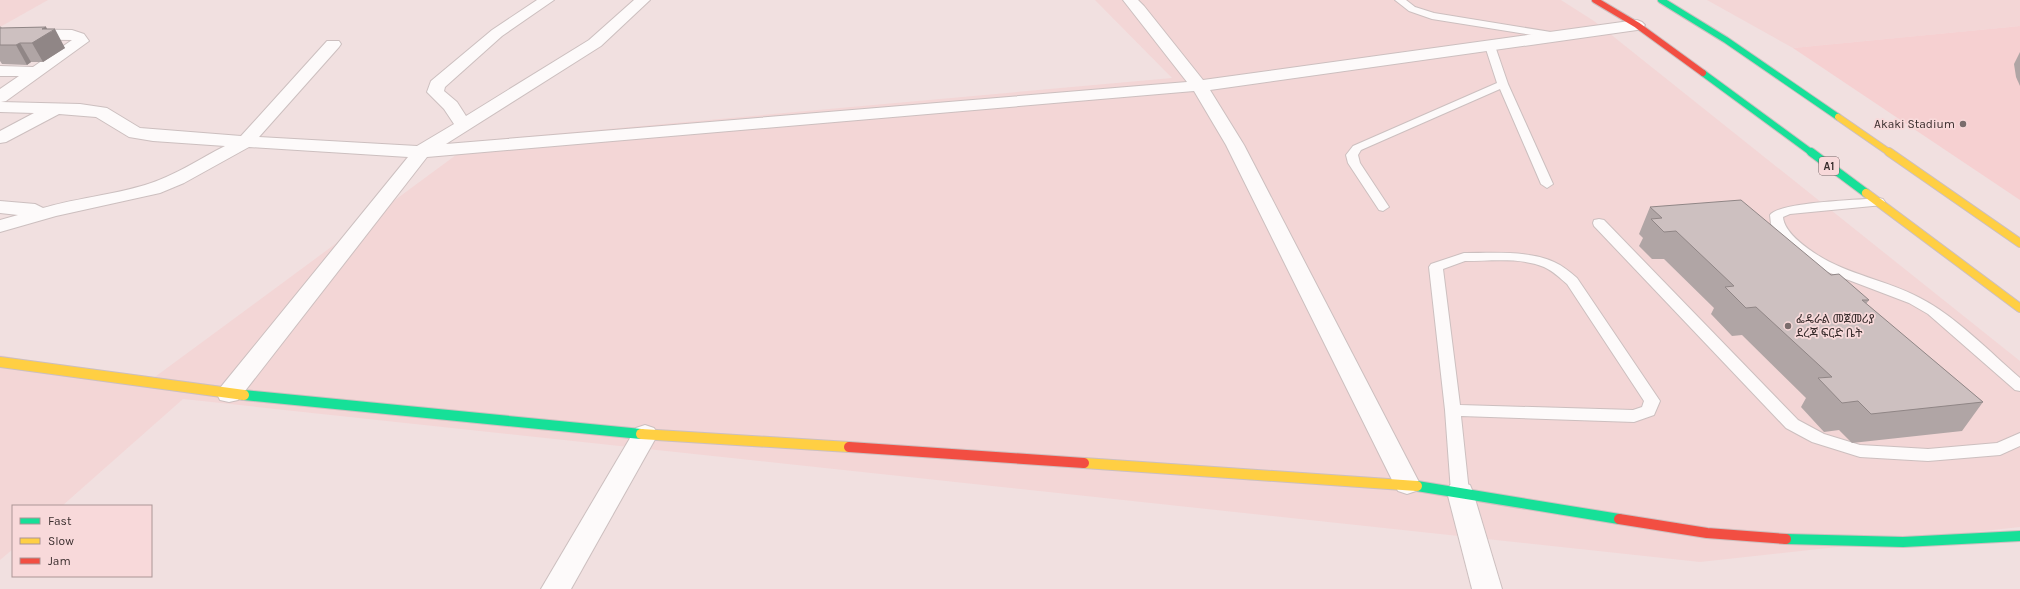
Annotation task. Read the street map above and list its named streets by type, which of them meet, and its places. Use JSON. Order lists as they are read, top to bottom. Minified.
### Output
{"streets":{"street":["A1"]},"places":["Akaki Stadium","ፌዴራል መጀመሪያ ደረጃ ፍርድ ቤት"],"legend":["Fast","Slow","Jam"]}
